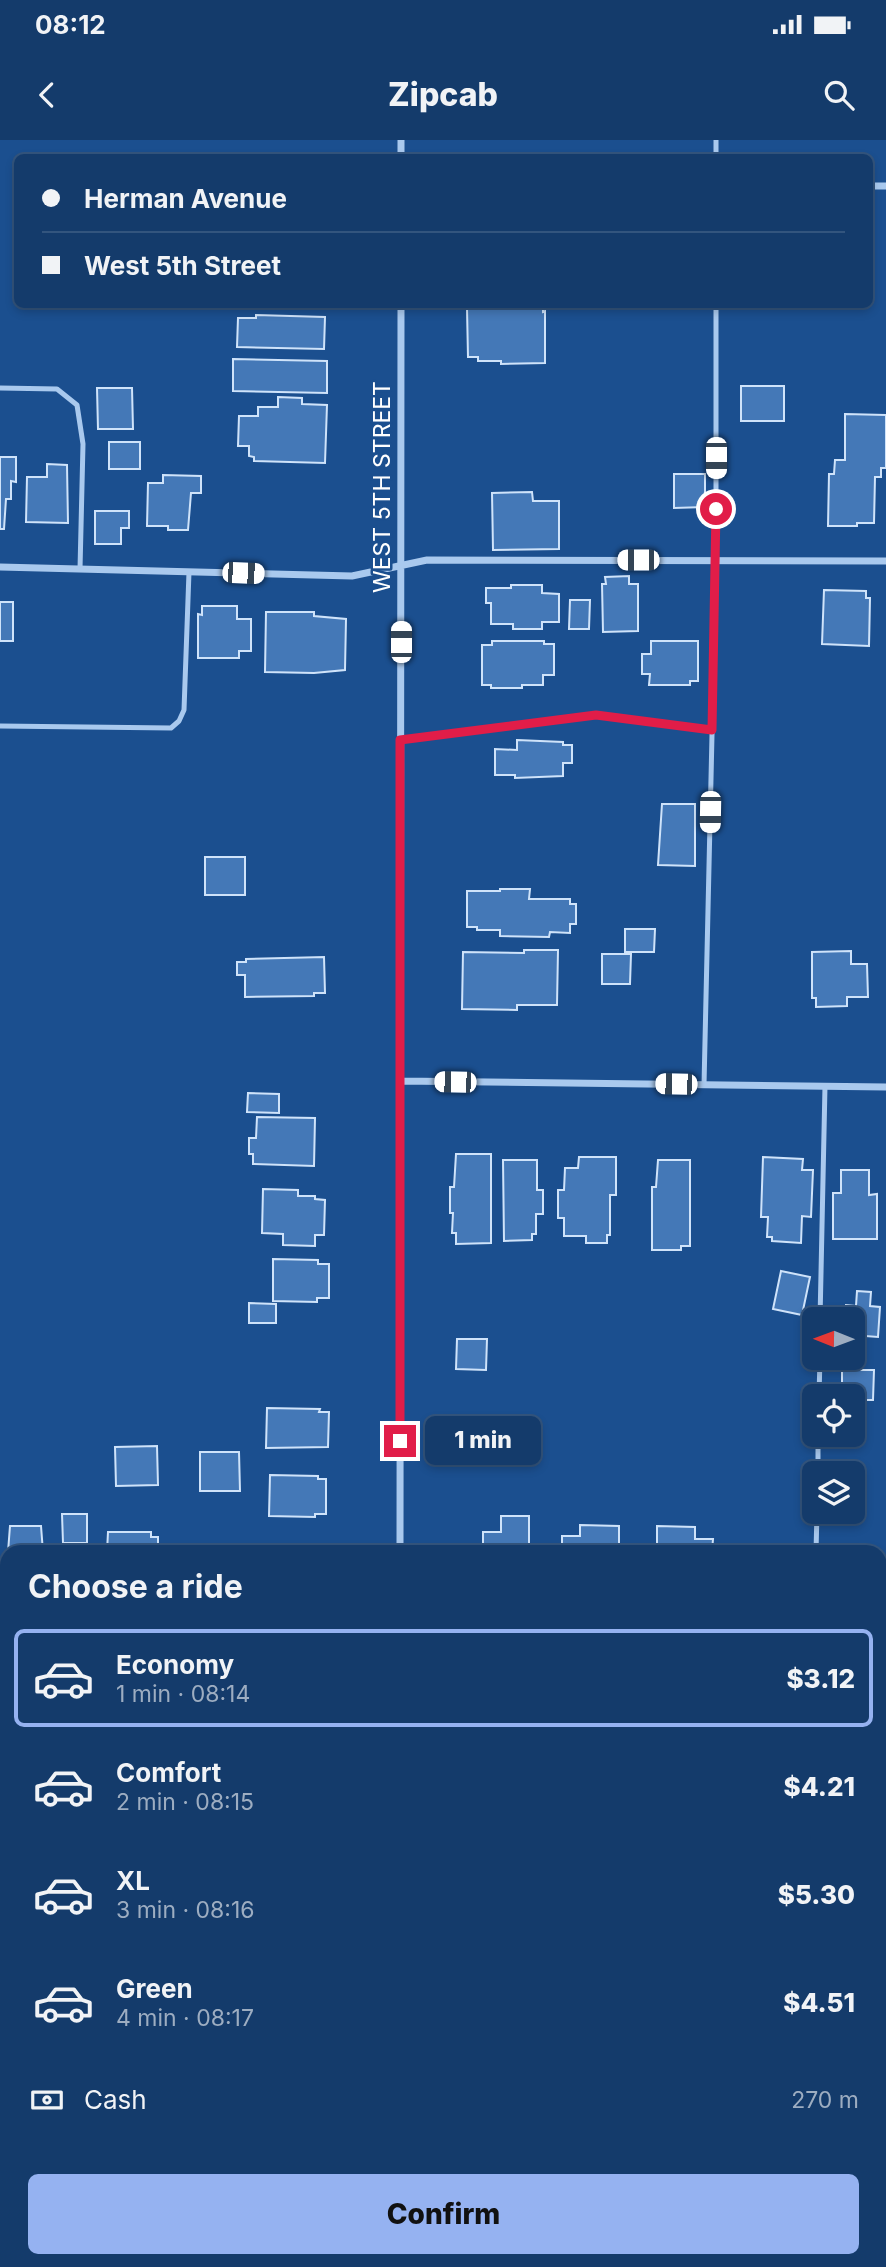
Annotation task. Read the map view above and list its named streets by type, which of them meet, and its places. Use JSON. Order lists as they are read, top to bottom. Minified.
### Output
{"streets":{"street":["WEST 5TH STREET"]},"north":"left","page":{"status":"08:12","header":"Zipcab","banner":["Herman Avenue","West 5th Street"],"bubble":"1 min","heading":"Choose a ride","list":[{"name":"Economy","note":"1 min · 08:14","value":"$3.12"},{"name":"Comfort","note":"2 min · 08:15","value":"$4.21"},{"name":"XL","note":"3 min · 08:16","value":"$5.30"},{"name":"Green","note":"4 min · 08:17","value":"$4.51"}],"pay":["Cash","270 m"],"buttons":"Confirm"}}
